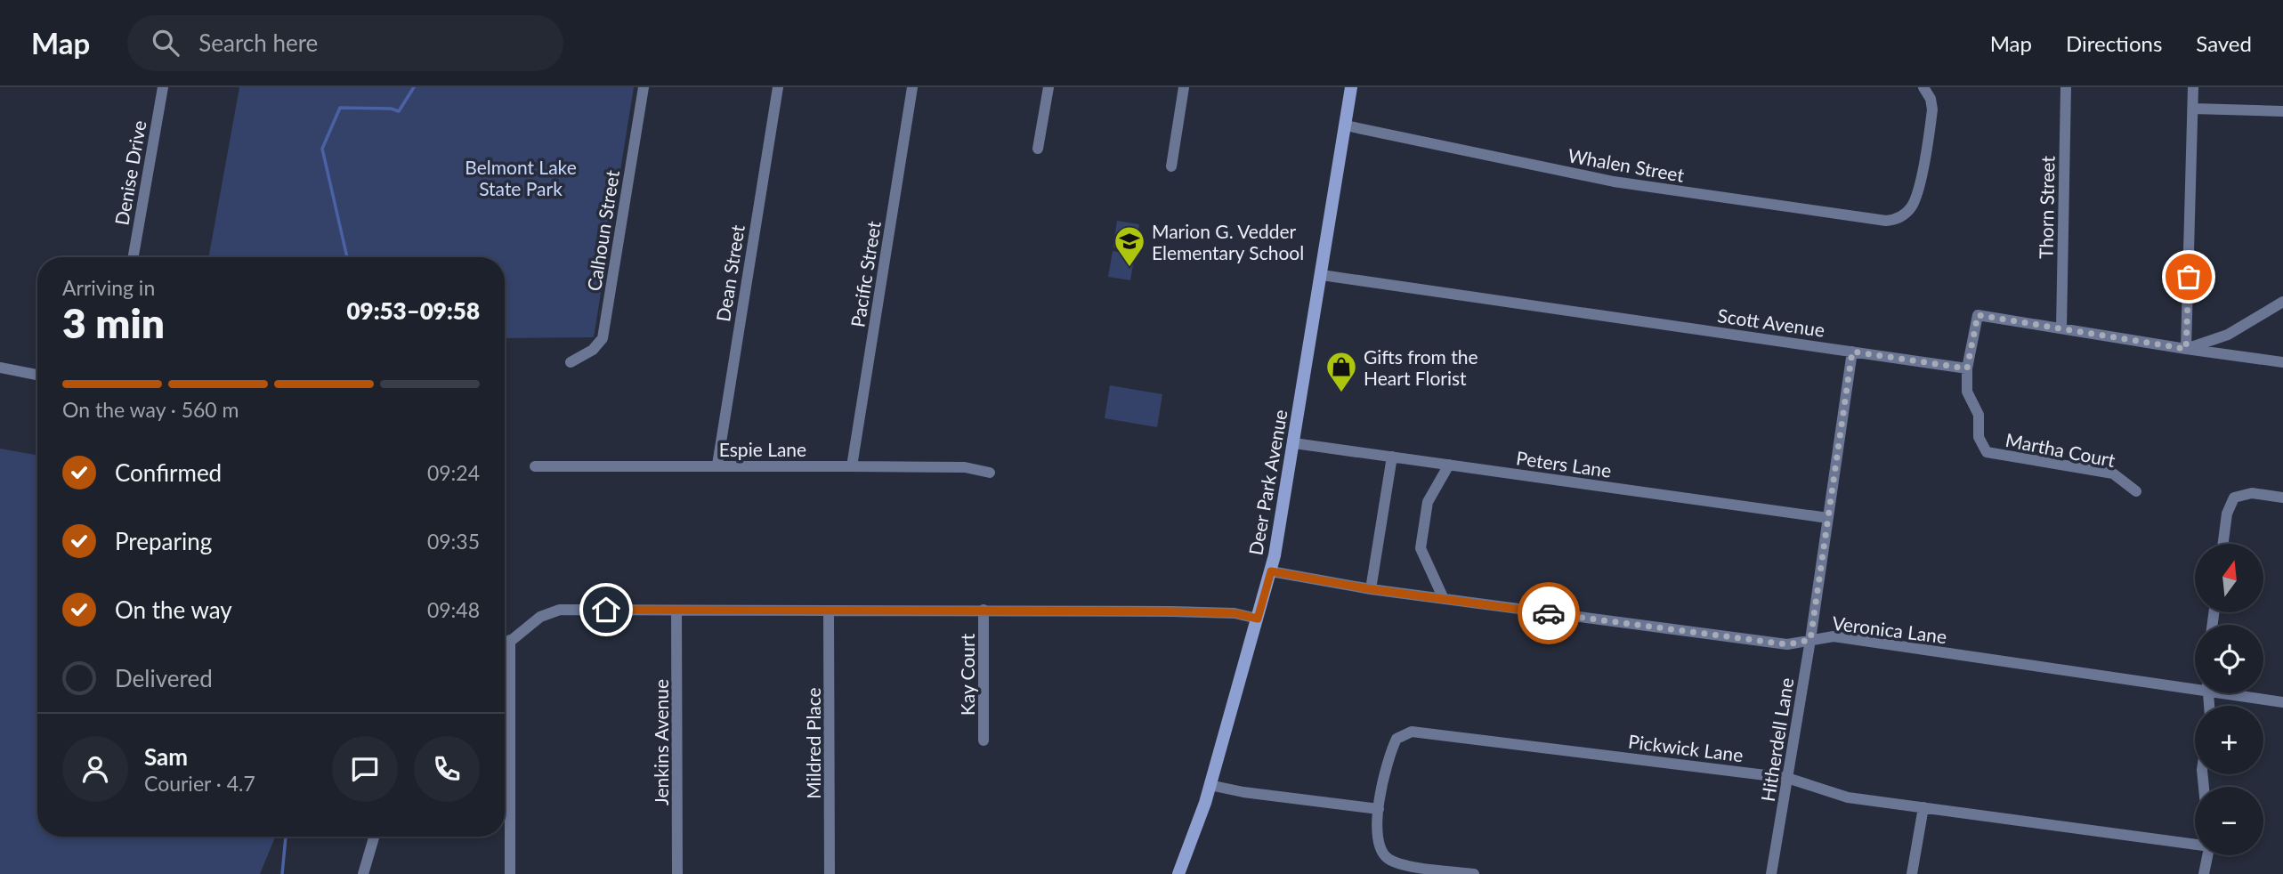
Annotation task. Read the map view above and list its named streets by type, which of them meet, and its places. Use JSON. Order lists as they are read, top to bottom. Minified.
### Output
{"streets":{"main road":["Deer Park Avenue"],"street":["Whalen Street","Denise Drive","Thorn Street","Calhoun Street","Dean Street","Pacific Street","Scott Avenue","Espie Lane","Martha Court","Peters Lane","Veronica Lane","Kay Court","Hitherdell Lane","Jenkins Avenue","Mildred Place","Pickwick Lane"]},"crossings":[["Whalen Street","Deer Park Avenue"],["Dean Street","Espie Lane"],["Pacific Street","Espie Lane"],["Scott Avenue","Martha Court"],["Scott Avenue","Deer Park Avenue"],["Scott Avenue","Hitherdell Lane"],["Peters Lane","Deer Park Avenue"],["Peters Lane","Hitherdell Lane"],["Deer Park Avenue","Veronica Lane"],["Veronica Lane","Hitherdell Lane"],["Hitherdell Lane","Pickwick Lane"]],"parks":["Belmont Lake State Park"],"places":{"school or university":["Marion G. Vedder Elementary School"],"shop":["Gifts from the Heart Florist"]},"north":"top","page":{"header":"Map","search":"Search here","nav":["Map","Directions","Saved"],"heading":["3 min","Arriving in","09:53–09:58"],"panel":["Sam","Courier · 4.7"],"bar":"On the way · 560 m","list":[["Confirmed","09:24"],["Preparing","09:35"],["On the way","09:48"],"Delivered"],"map_buttons":["+","−"]}}
